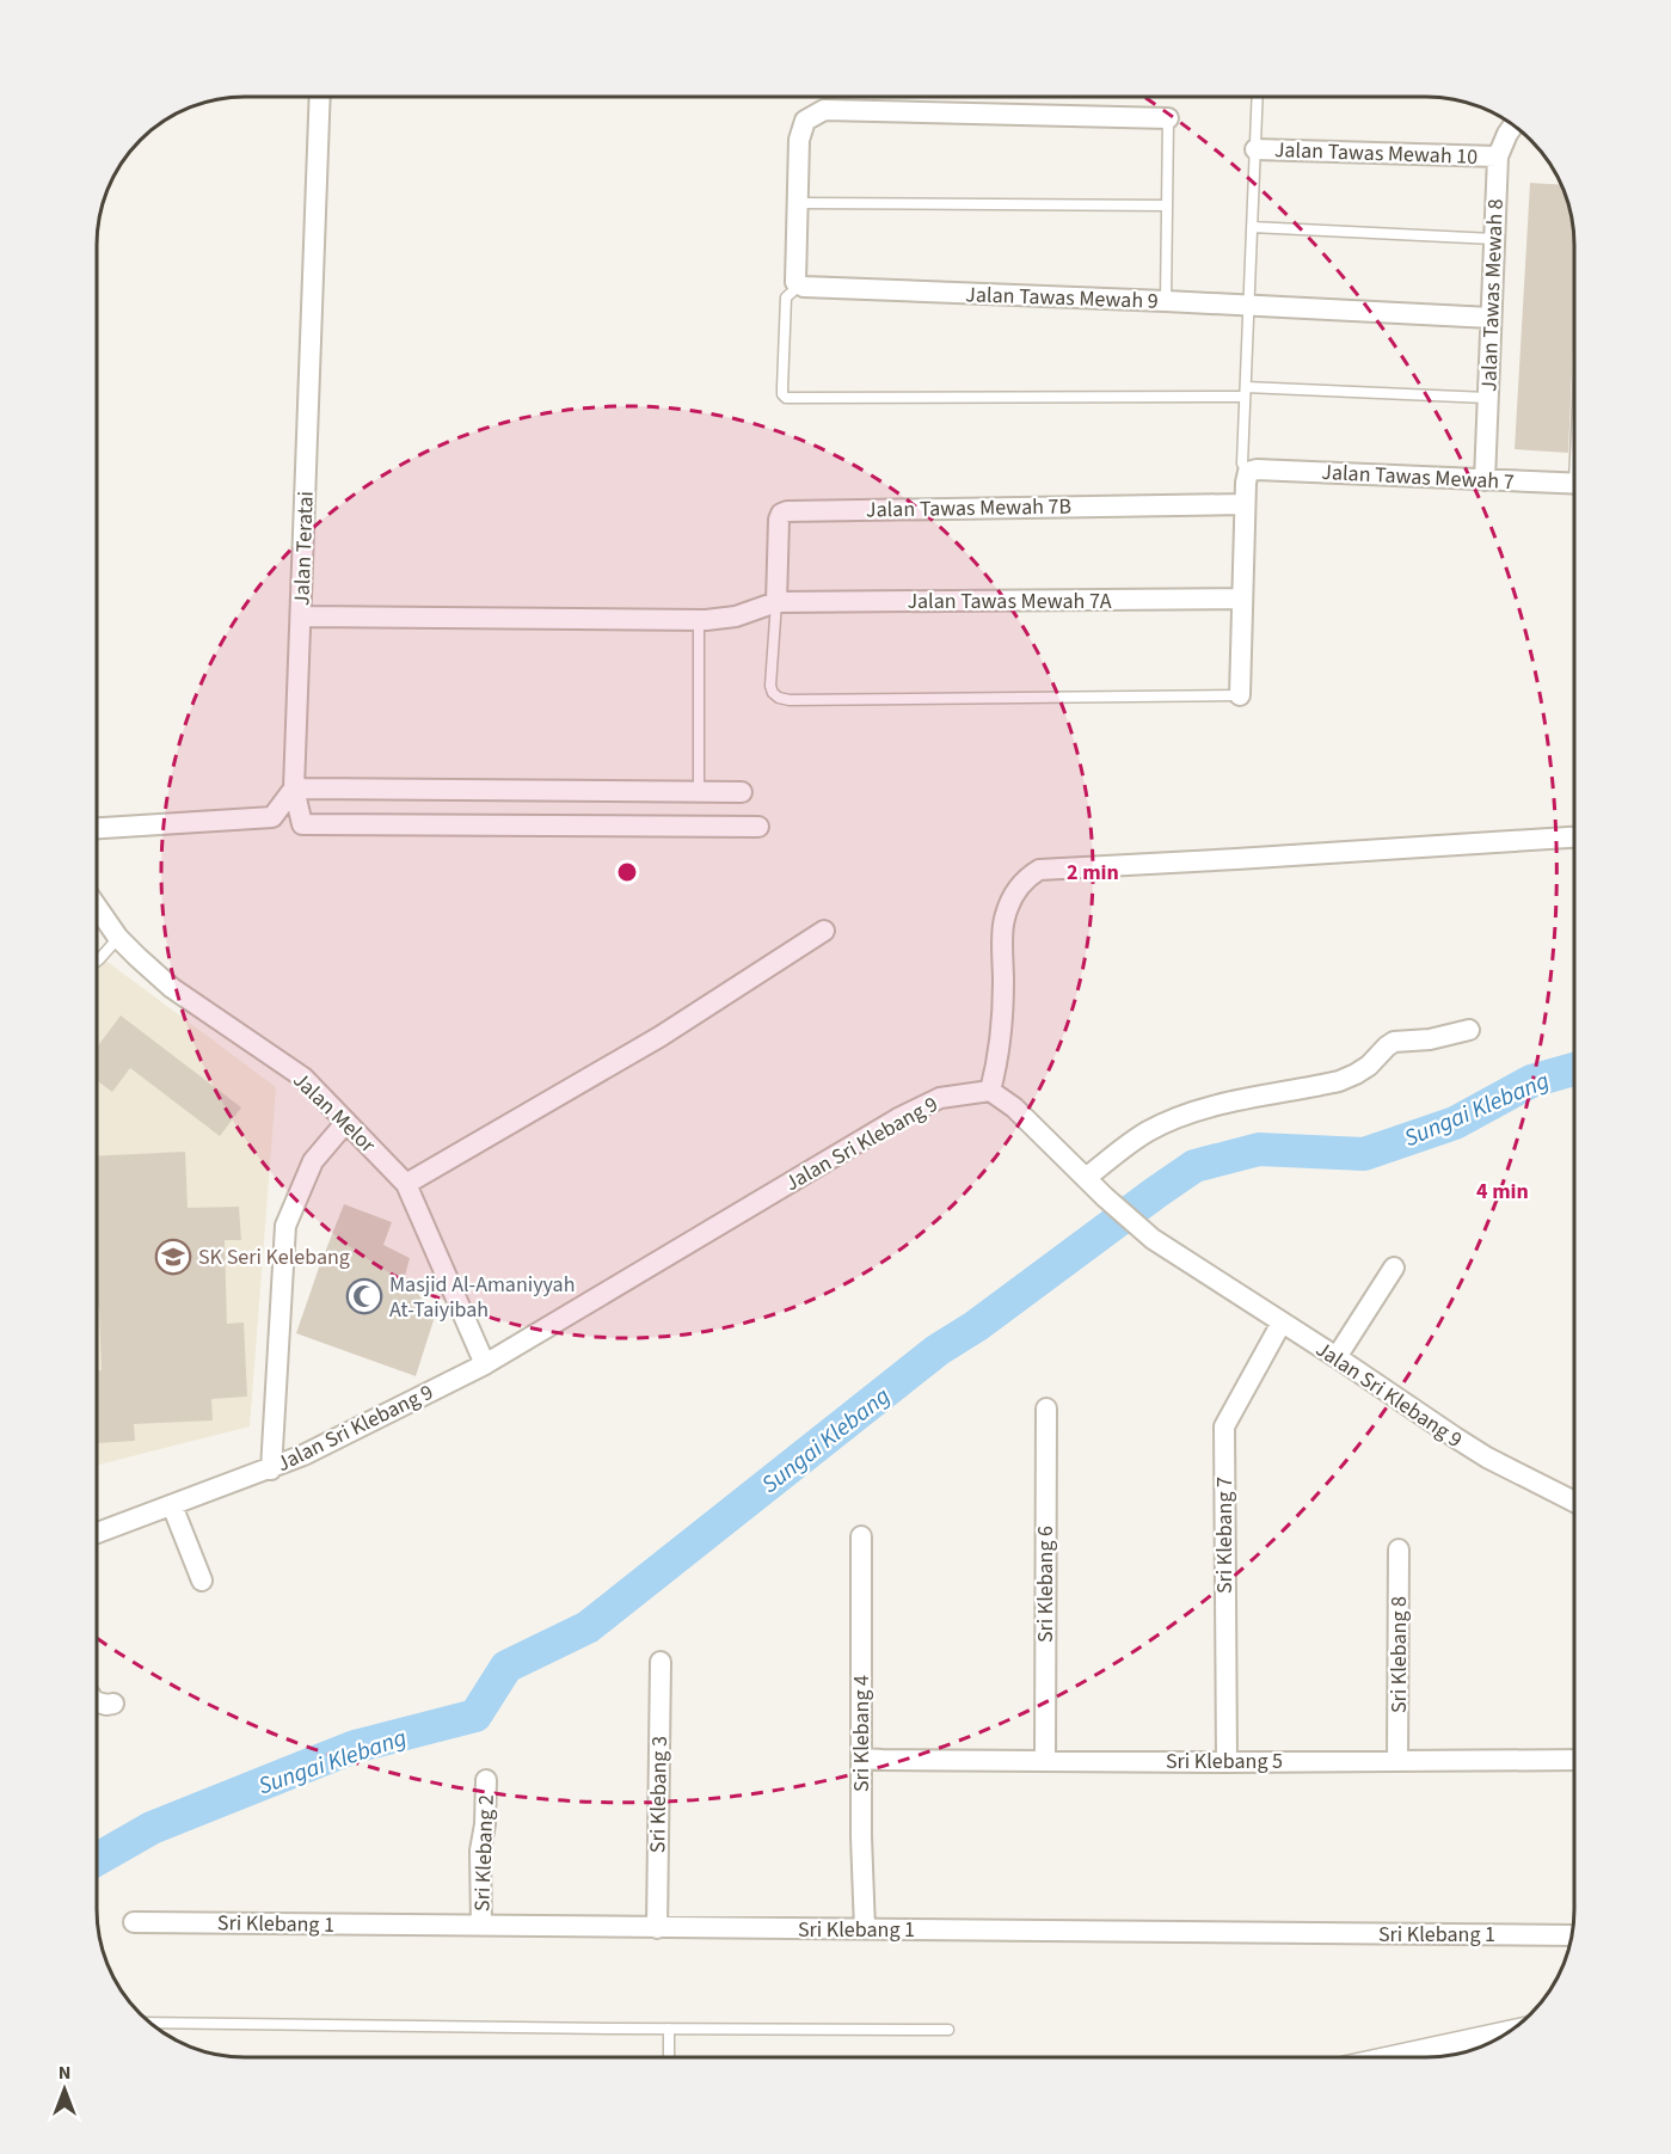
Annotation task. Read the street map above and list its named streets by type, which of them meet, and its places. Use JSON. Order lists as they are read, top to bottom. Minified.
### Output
{"streets":{"street":["Jalan Tawas Mewah 10","Jalan Tawas Mewah 8","Jalan Tawas Mewah 9","Jalan Tawas Mewah 7","Jalan Tawas Mewah 7B","Jalan Teratai","Jalan Tawas Mewah 7A","Jalan Melor","Jalan Sri Klebang 9","Sri Klebang 7","Sri Klebang 6","Sri Klebang 8","Sri Klebang 4","Sri Klebang 5","Sri Klebang 3","Sri Klebang 2","Sri Klebang 1"]},"crossings":[["Jalan Tawas Mewah 10","Jalan Tawas Mewah 8"],["Jalan Tawas Mewah 8","Jalan Tawas Mewah 9"],["Jalan Tawas Mewah 8","Jalan Tawas Mewah 7"],["Jalan Tawas Mewah 7B","Jalan Tawas Mewah 7A"],["Jalan Teratai","Jalan Tawas Mewah 7A"],["Jalan Melor","Jalan Sri Klebang 9"],["Jalan Sri Klebang 9","Sri Klebang 7"],["Sri Klebang 7","Sri Klebang 5"],["Sri Klebang 6","Sri Klebang 5"],["Sri Klebang 8","Sri Klebang 5"],["Sri Klebang 4","Sri Klebang 5"],["Sri Klebang 4","Sri Klebang 1"],["Sri Klebang 3","Sri Klebang 1"],["Sri Klebang 2","Sri Klebang 1"]],"water":["Sungai Klebang"],"places":{"school or university":["SK Seri Kelebang"],"mosque":["Masjid Al-Amaniyyah At-Taiyibah"]},"north":"top","rings":["2 min","4 min"]}
